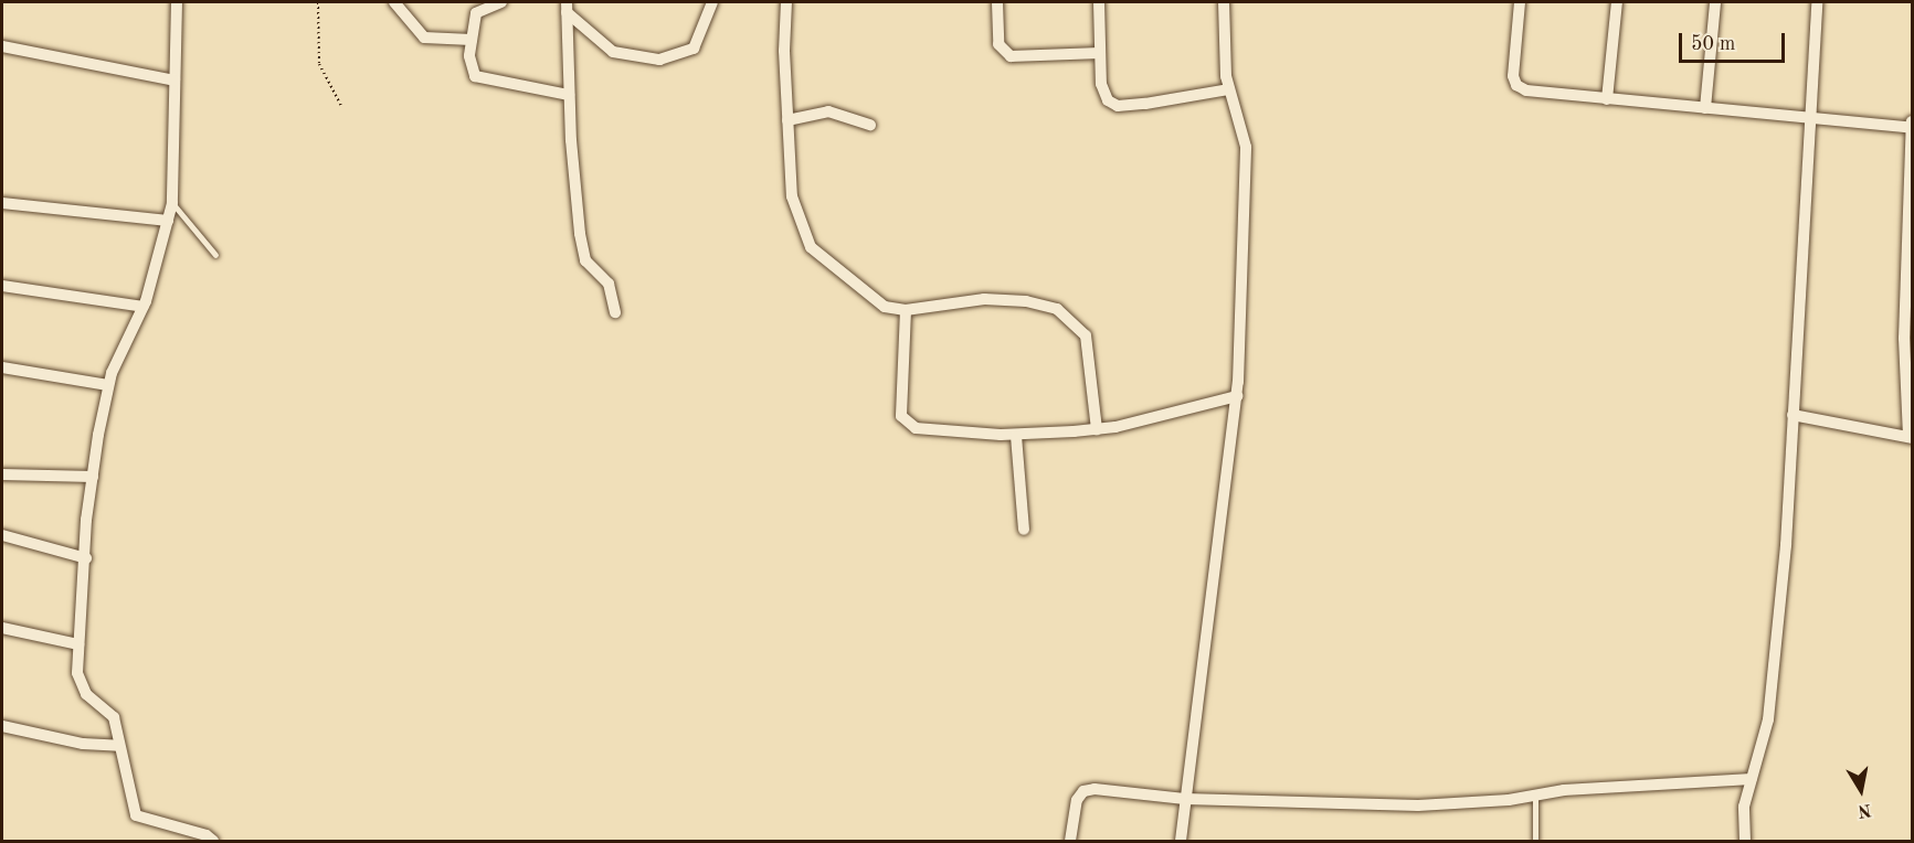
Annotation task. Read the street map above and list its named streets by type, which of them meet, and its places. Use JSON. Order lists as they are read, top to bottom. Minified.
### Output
{"scale_bar":"50 m","north":"bottom"}
